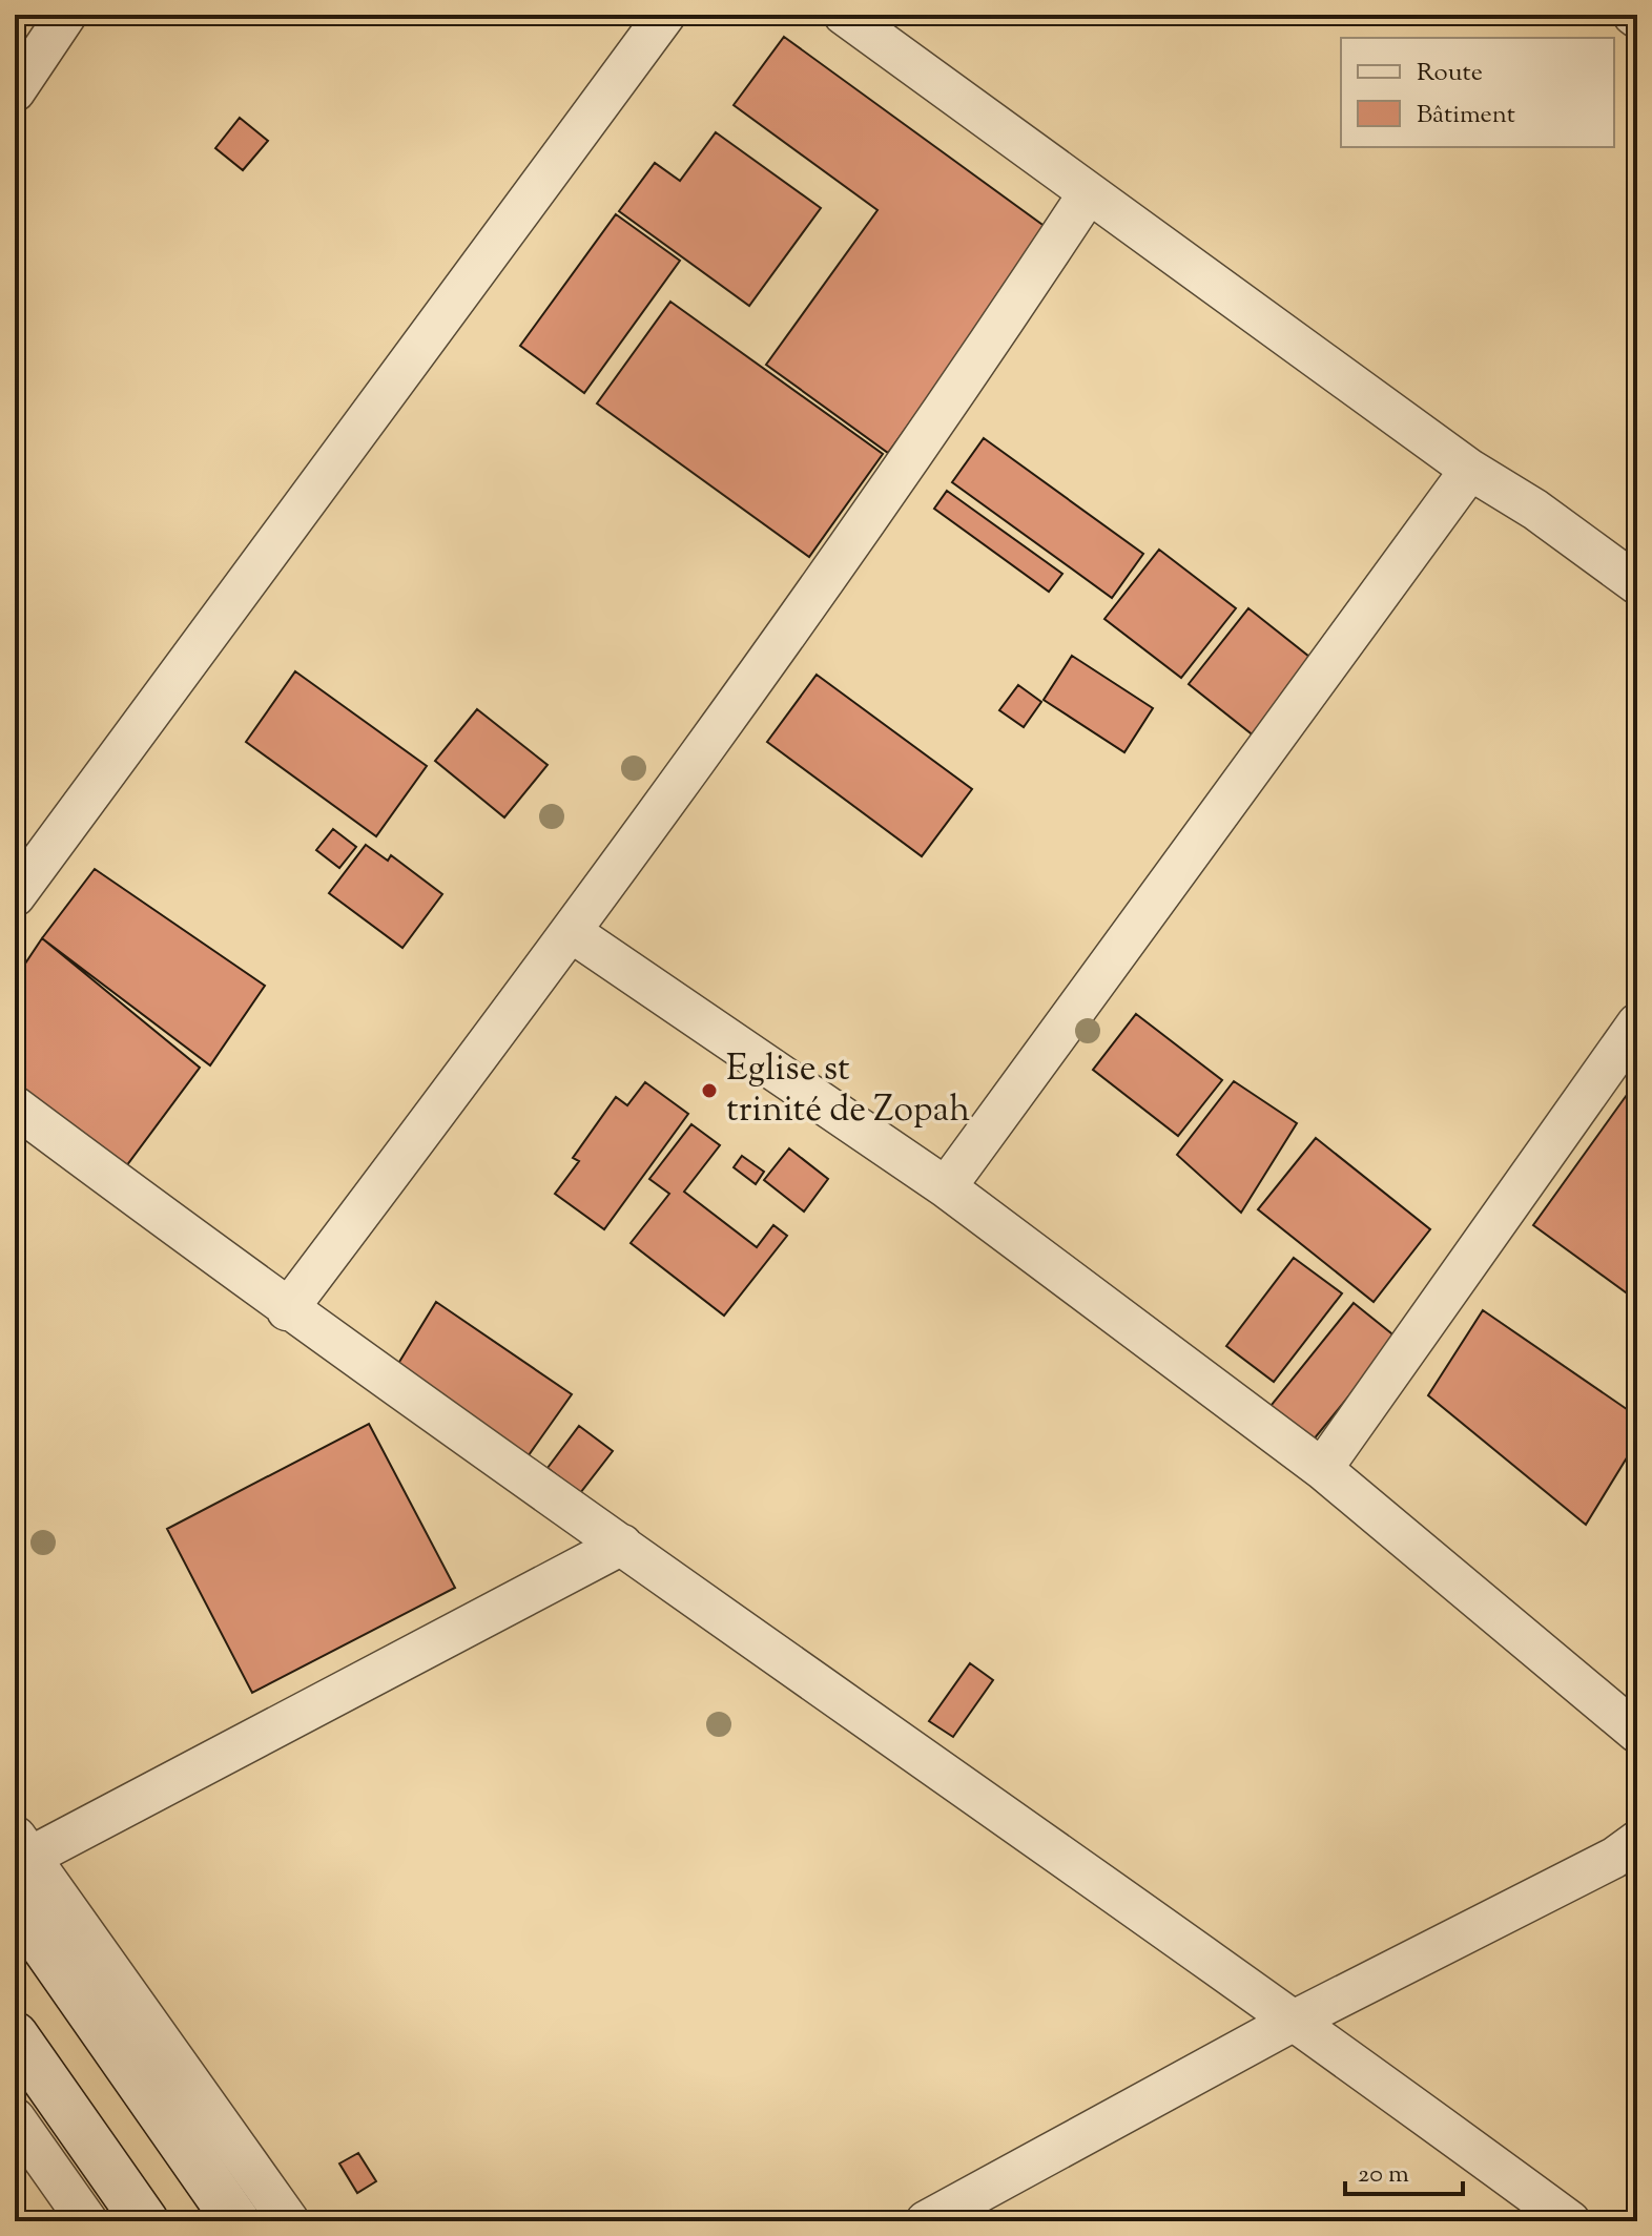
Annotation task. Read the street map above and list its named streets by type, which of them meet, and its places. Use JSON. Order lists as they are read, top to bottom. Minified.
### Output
{"places":["Eglise st trinité de Zopah"],"legend":["Route","Bâtiment"],"scale_bar":"20 m"}
